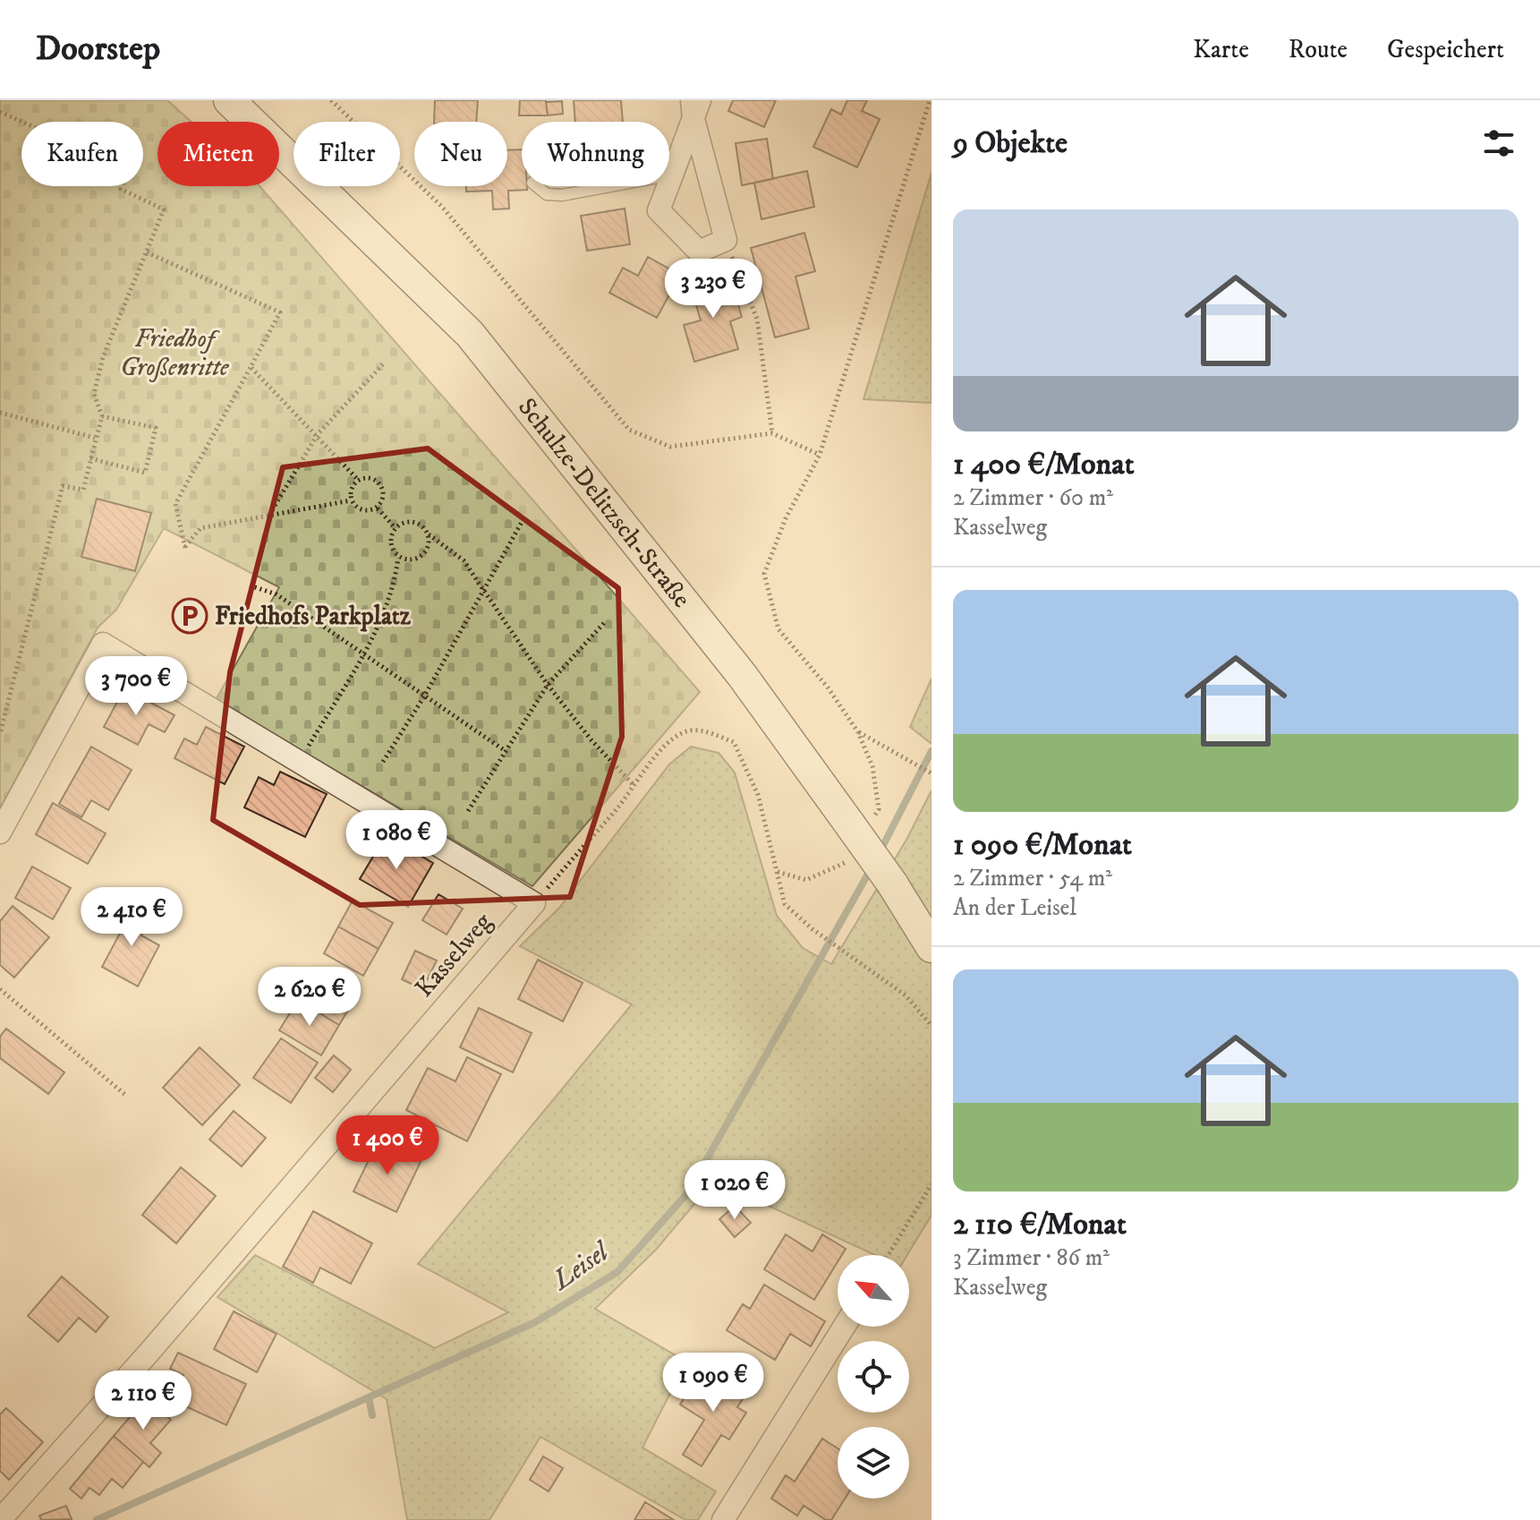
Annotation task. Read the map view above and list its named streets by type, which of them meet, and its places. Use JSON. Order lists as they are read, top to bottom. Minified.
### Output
{"streets":{"main road":["Schulze-Delitzsch-Straße"],"street":["Kasselweg"]},"water":["Leisel"],"parks":["Friedhof Großenritte"],"places":{"parking":["Friedhofs Parkplatz"]},"north":"top left","page":{"header":"Doorstep","nav":["Karte","Route","Gespeichert"],"heading":"9 Objekte","chip":["Kaufen","Mieten","Filter","Neu","Wohnung"],"list":[{"name":"1 400 €/Monat","note":"2 Zimmer · 60 m² · Kasselweg"},{"name":"1 090 €/Monat","note":"2 Zimmer · 54 m² · An der Leisel"},{"name":"2 110 €/Monat","note":"3 Zimmer · 86 m² · Kasselweg"}],"price":["3 230 €","3 700 €","1 080 €","2 410 €","2 620 €","1 400 €","1 020 €","1 090 €","2 110 €"]}}
